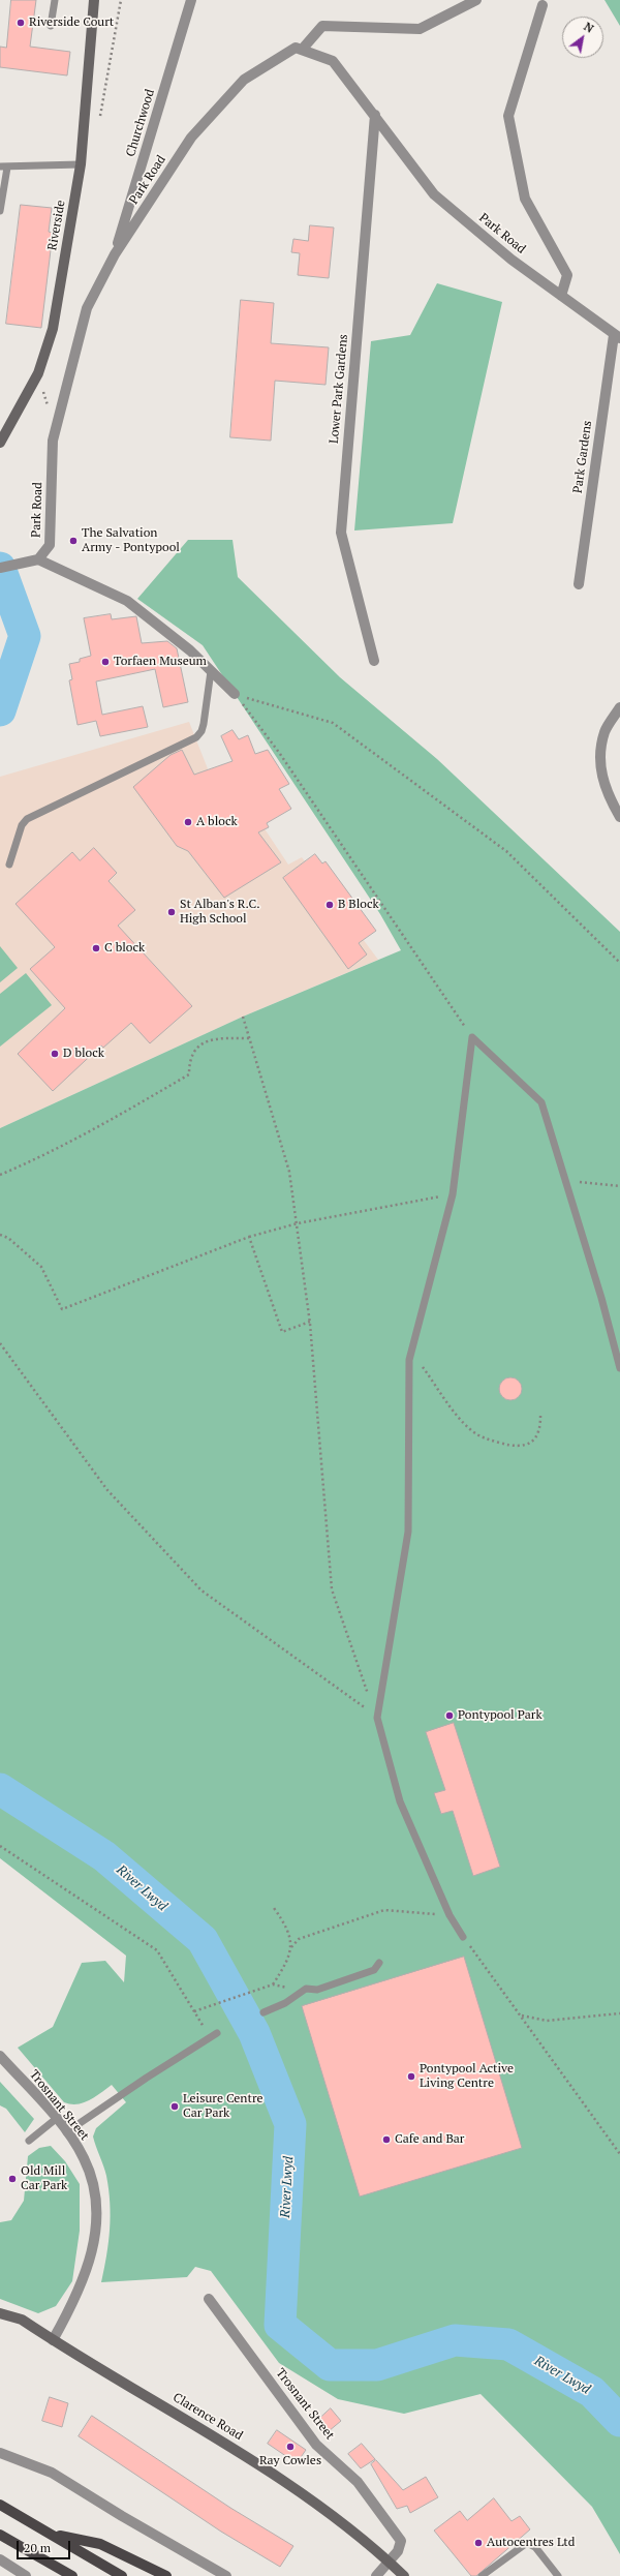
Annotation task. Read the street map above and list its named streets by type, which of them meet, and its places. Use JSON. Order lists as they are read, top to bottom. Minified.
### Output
{"streets":{"street":["Churchwood","Park Road","Riverside","Lower Park Gardens","Park Gardens","Trosnant Street","Clarence Road"]},"crossings":[["Churchwood","Park Road"],["Park Road","Lower Park Gardens"],["Park Road","Park Gardens"],["Trosnant Street","Clarence Road"]],"water":["River Lwyd"],"places":["Riverside Court","The Salvation Army - Pontypool","Torfaen Museum","A block","B Block","St Alban's R.C. High School","C block","D block","Pontypool Park","Pontypool Active Living Centre","Leisure Centre Car Park","Cafe and Bar","Old Mill Car Park","Ray Cowles","Autocentres Ltd"],"scale_bar":"20 m","north":"top right"}
